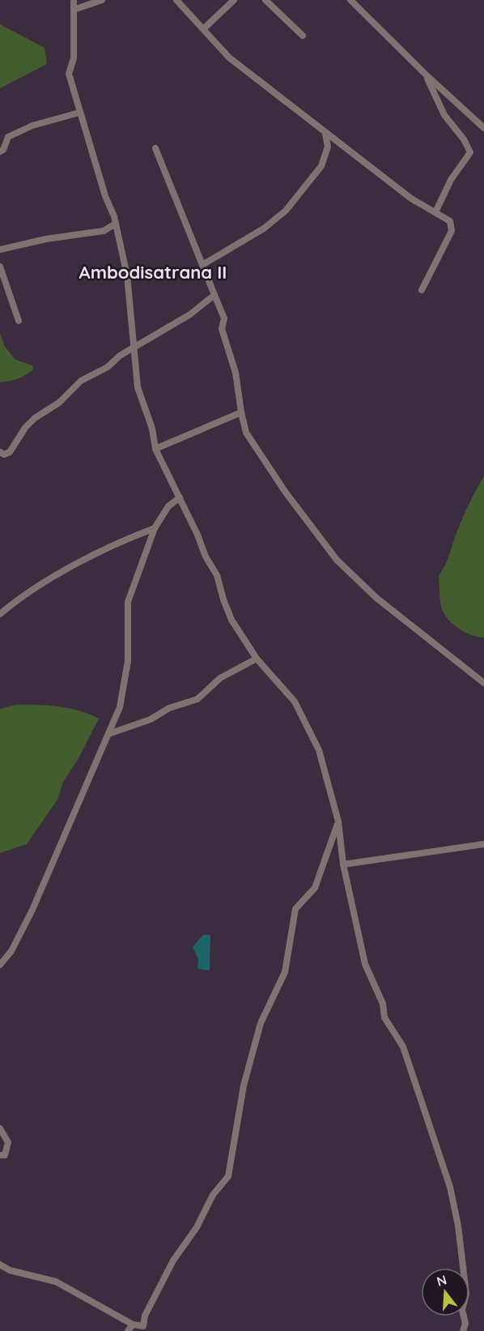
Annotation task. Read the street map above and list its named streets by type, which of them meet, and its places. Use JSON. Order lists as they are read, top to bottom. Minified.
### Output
{"districts":["Ambodisatrana II"],"north":"top"}
